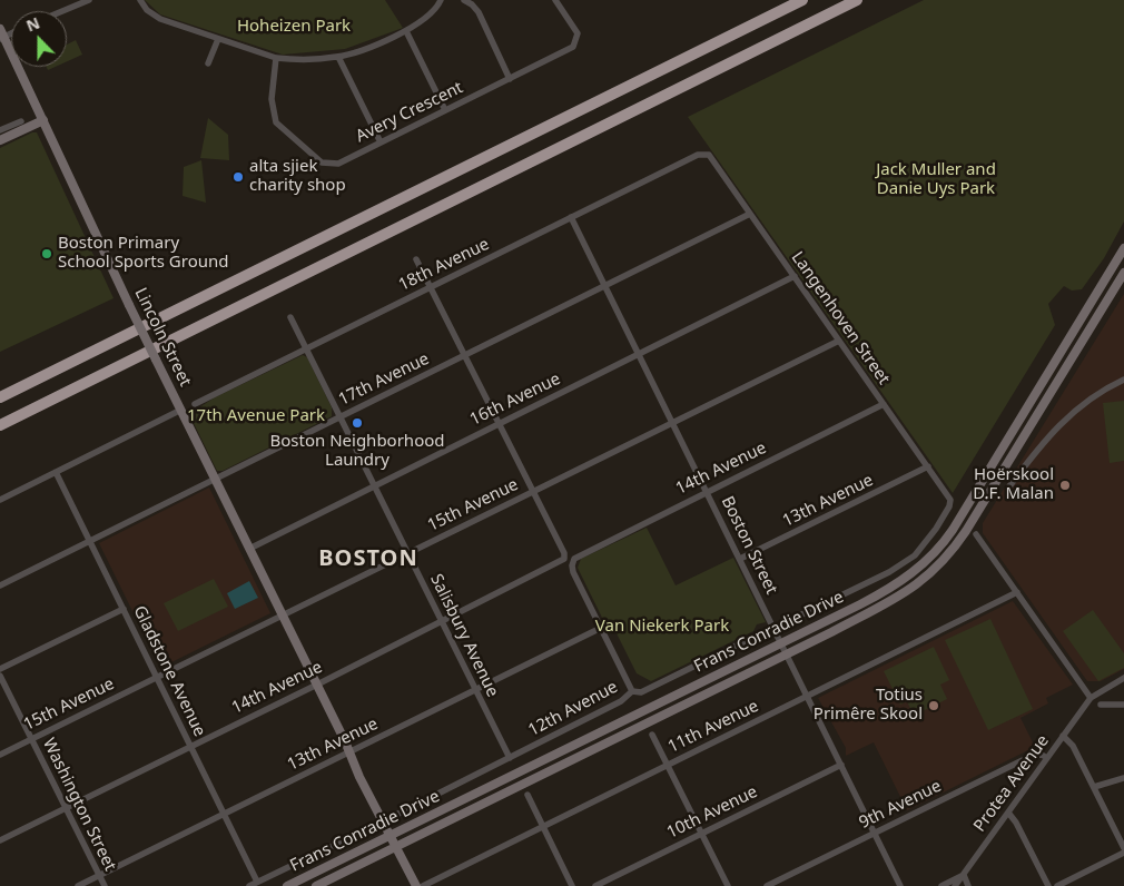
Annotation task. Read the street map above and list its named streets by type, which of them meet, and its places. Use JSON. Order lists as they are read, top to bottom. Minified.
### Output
{"streets":{"main road":["Lincoln Street","Frans Conradie Drive"],"street":["Avery Crescent","18th Avenue","Langenhoven Street","17th Avenue","16th Avenue","14th Avenue","13th Avenue","15th Avenue","Boston Street","Salisbury Avenue","Gladstone Avenue","12th Avenue","11th Avenue","Protea Avenue","Washington Street","9th Avenue","10th Avenue"]},"crossings":[["18th Avenue","Langenhoven Street"],["18th Avenue","Boston Street"],["18th Avenue","Salisbury Avenue"],["Langenhoven Street","17th Avenue"],["Langenhoven Street","16th Avenue"],["Langenhoven Street","14th Avenue"],["Langenhoven Street","13th Avenue"],["Langenhoven Street","15th Avenue"],["Lincoln Street","17th Avenue"],["Lincoln Street","16th Avenue"],["Lincoln Street","14th Avenue"],["Lincoln Street","13th Avenue"],["Lincoln Street","15th Avenue"],["Lincoln Street","Frans Conradie Drive"],["17th Avenue","Boston Street"],["17th Avenue","Salisbury Avenue"],["17th Avenue","Gladstone Avenue"],["16th Avenue","Boston Street"],["16th Avenue","Salisbury Avenue"],["14th Avenue","13th Avenue"],["14th Avenue","15th Avenue"],["14th Avenue","Boston Street"],["14th Avenue","Salisbury Avenue"],["14th Avenue","Gladstone Avenue"],["14th Avenue","Washington Street"],["13th Avenue","Boston Street"],["13th Avenue","Salisbury Avenue"],["13th Avenue","Gladstone Avenue"],["13th Avenue","Washington Street"],["15th Avenue","Boston Street"],["15th Avenue","Salisbury Avenue"],["15th Avenue","Gladstone Avenue"],["15th Avenue","Washington Street"],["Boston Street","Frans Conradie Drive"],["Boston Street","11th Avenue"],["Boston Street","9th Avenue"],["Boston Street","10th Avenue"],["Salisbury Avenue","12th Avenue"],["Protea Avenue","9th Avenue"]],"districts":["BOSTON"],"parks":["Hoheizen Park","Jack Muller and Danie Uys Park","17th Avenue Park","Van Niekerk Park"],"places":["alta sjiek charity shop","Boston Primary School Sports Ground","Boston Neighborhood Laundry","Hoërskool D.F. Malan","Totius Primêre Skool"],"north":"top"}
